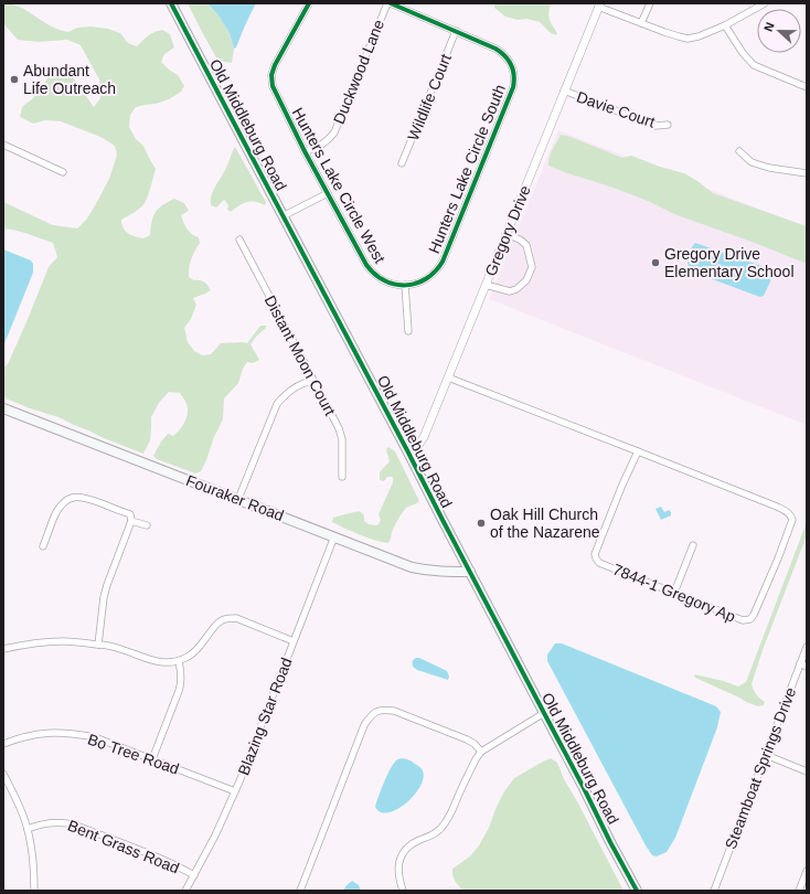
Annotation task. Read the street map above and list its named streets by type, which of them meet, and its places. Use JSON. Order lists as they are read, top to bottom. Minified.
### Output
{"streets":{"main road":["Old Middleburg Road","Fouraker Road"],"street":["Duckwood Lane","Wildlife Court","Davie Court","Hunters Lake Circle South","Hunters Lake Circle West","Gregory Drive","Distant Moon Court","7844-1 Gregory Ap","Blazing Star Road","Bo Tree Road","Steamboat Springs Drive","Bent Grass Road"]},"crossings":[["Duckwood Lane","Hunters Lake Circle West"],["Wildlife Court","Hunters Lake Circle South"],["Davie Court","Gregory Drive"],["Old Middleburg Road","Gregory Drive"],["Old Middleburg Road","Fouraker Road"],["Hunters Lake Circle South","Hunters Lake Circle West"],["Gregory Drive","7844-1 Gregory Ap"],["Fouraker Road","Blazing Star Road"],["Blazing Star Road","Bo Tree Road"],["Blazing Star Road","Bent Grass Road"]],"places":["Abundant Life Outreach","Gregory Drive Elementary School","Oak Hill Church of the Nazarene"],"north":"left"}
